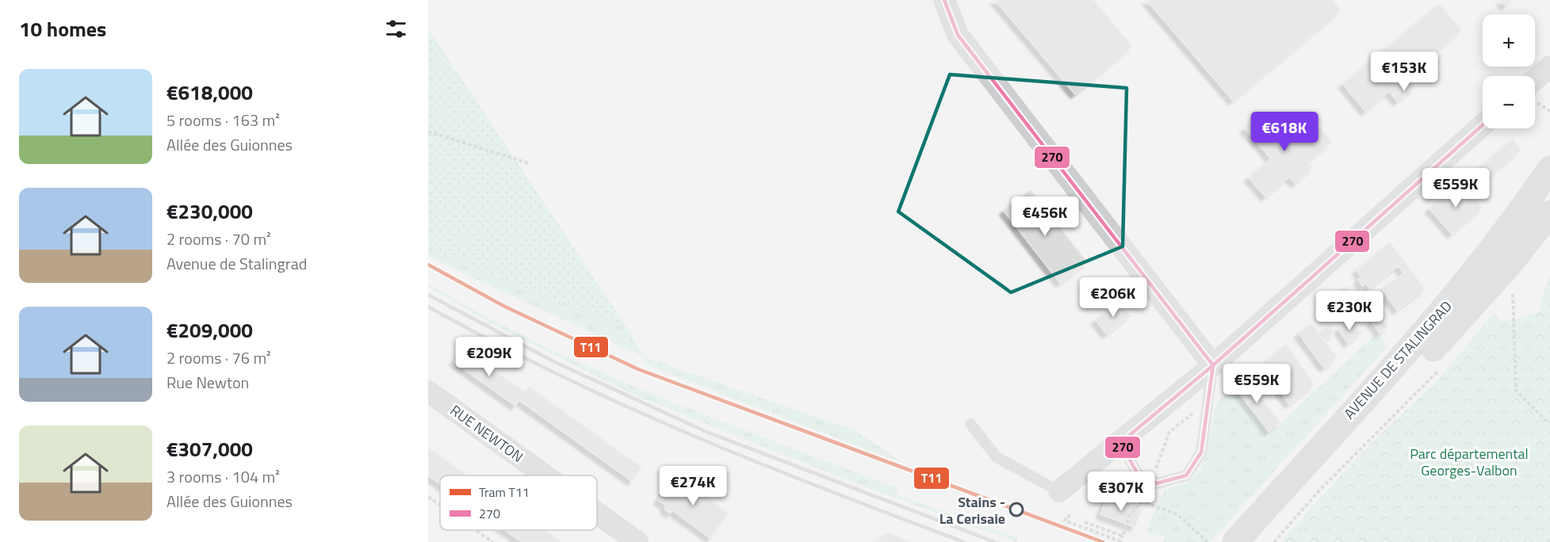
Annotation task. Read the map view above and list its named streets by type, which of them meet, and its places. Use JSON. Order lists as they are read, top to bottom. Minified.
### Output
{"streets":{"main road":["AVENUE DE STALINGRAD"],"street":["RUE NEWTON"]},"parks":["Parc départemental Georges-Valbon"],"places":["Stains - La Cerisaie"],"lines":["transit line 270","tram line T11"],"legend":["Tram T11","270"],"page":{"heading":"10 homes","map_buttons":["+","−"],"price":["€153K","€618K","€559K","€456K","€206K","€230K","€209K","€559K","€274K","€307K"],"list":[{"name":"€618,000","note":"5 rooms · 163 m² · Allée des Guionnes"},{"name":"€230,000","note":"2 rooms · 70 m² · Avenue de Stalingrad"},{"name":"€209,000","note":"2 rooms · 76 m² · Rue Newton"},{"name":"€307,000","note":"3 rooms · 104 m² · Allée des Guionnes"}]}}
